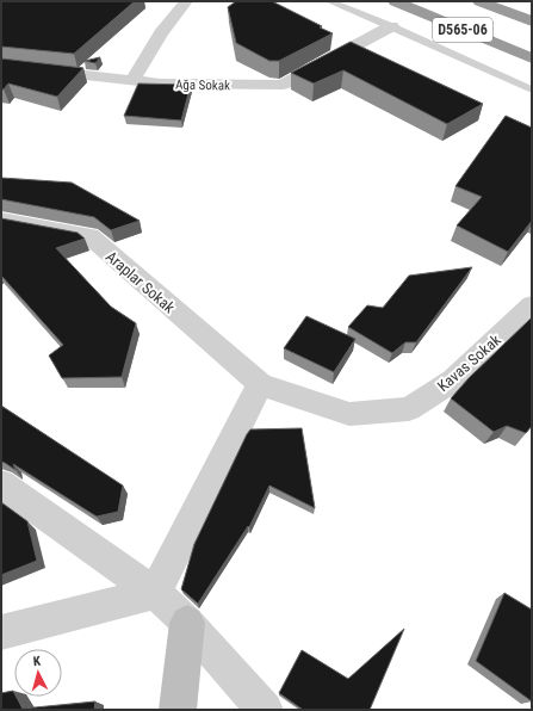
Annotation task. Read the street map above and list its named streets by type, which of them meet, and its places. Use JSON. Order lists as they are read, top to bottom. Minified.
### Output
{"streets":{"highway":["D565-06"],"street":["Ağa Sokak","Araplar Sokak","Kavas Sokak"]},"crossings":[["Araplar Sokak","Kavas Sokak"]],"north":"top"}
